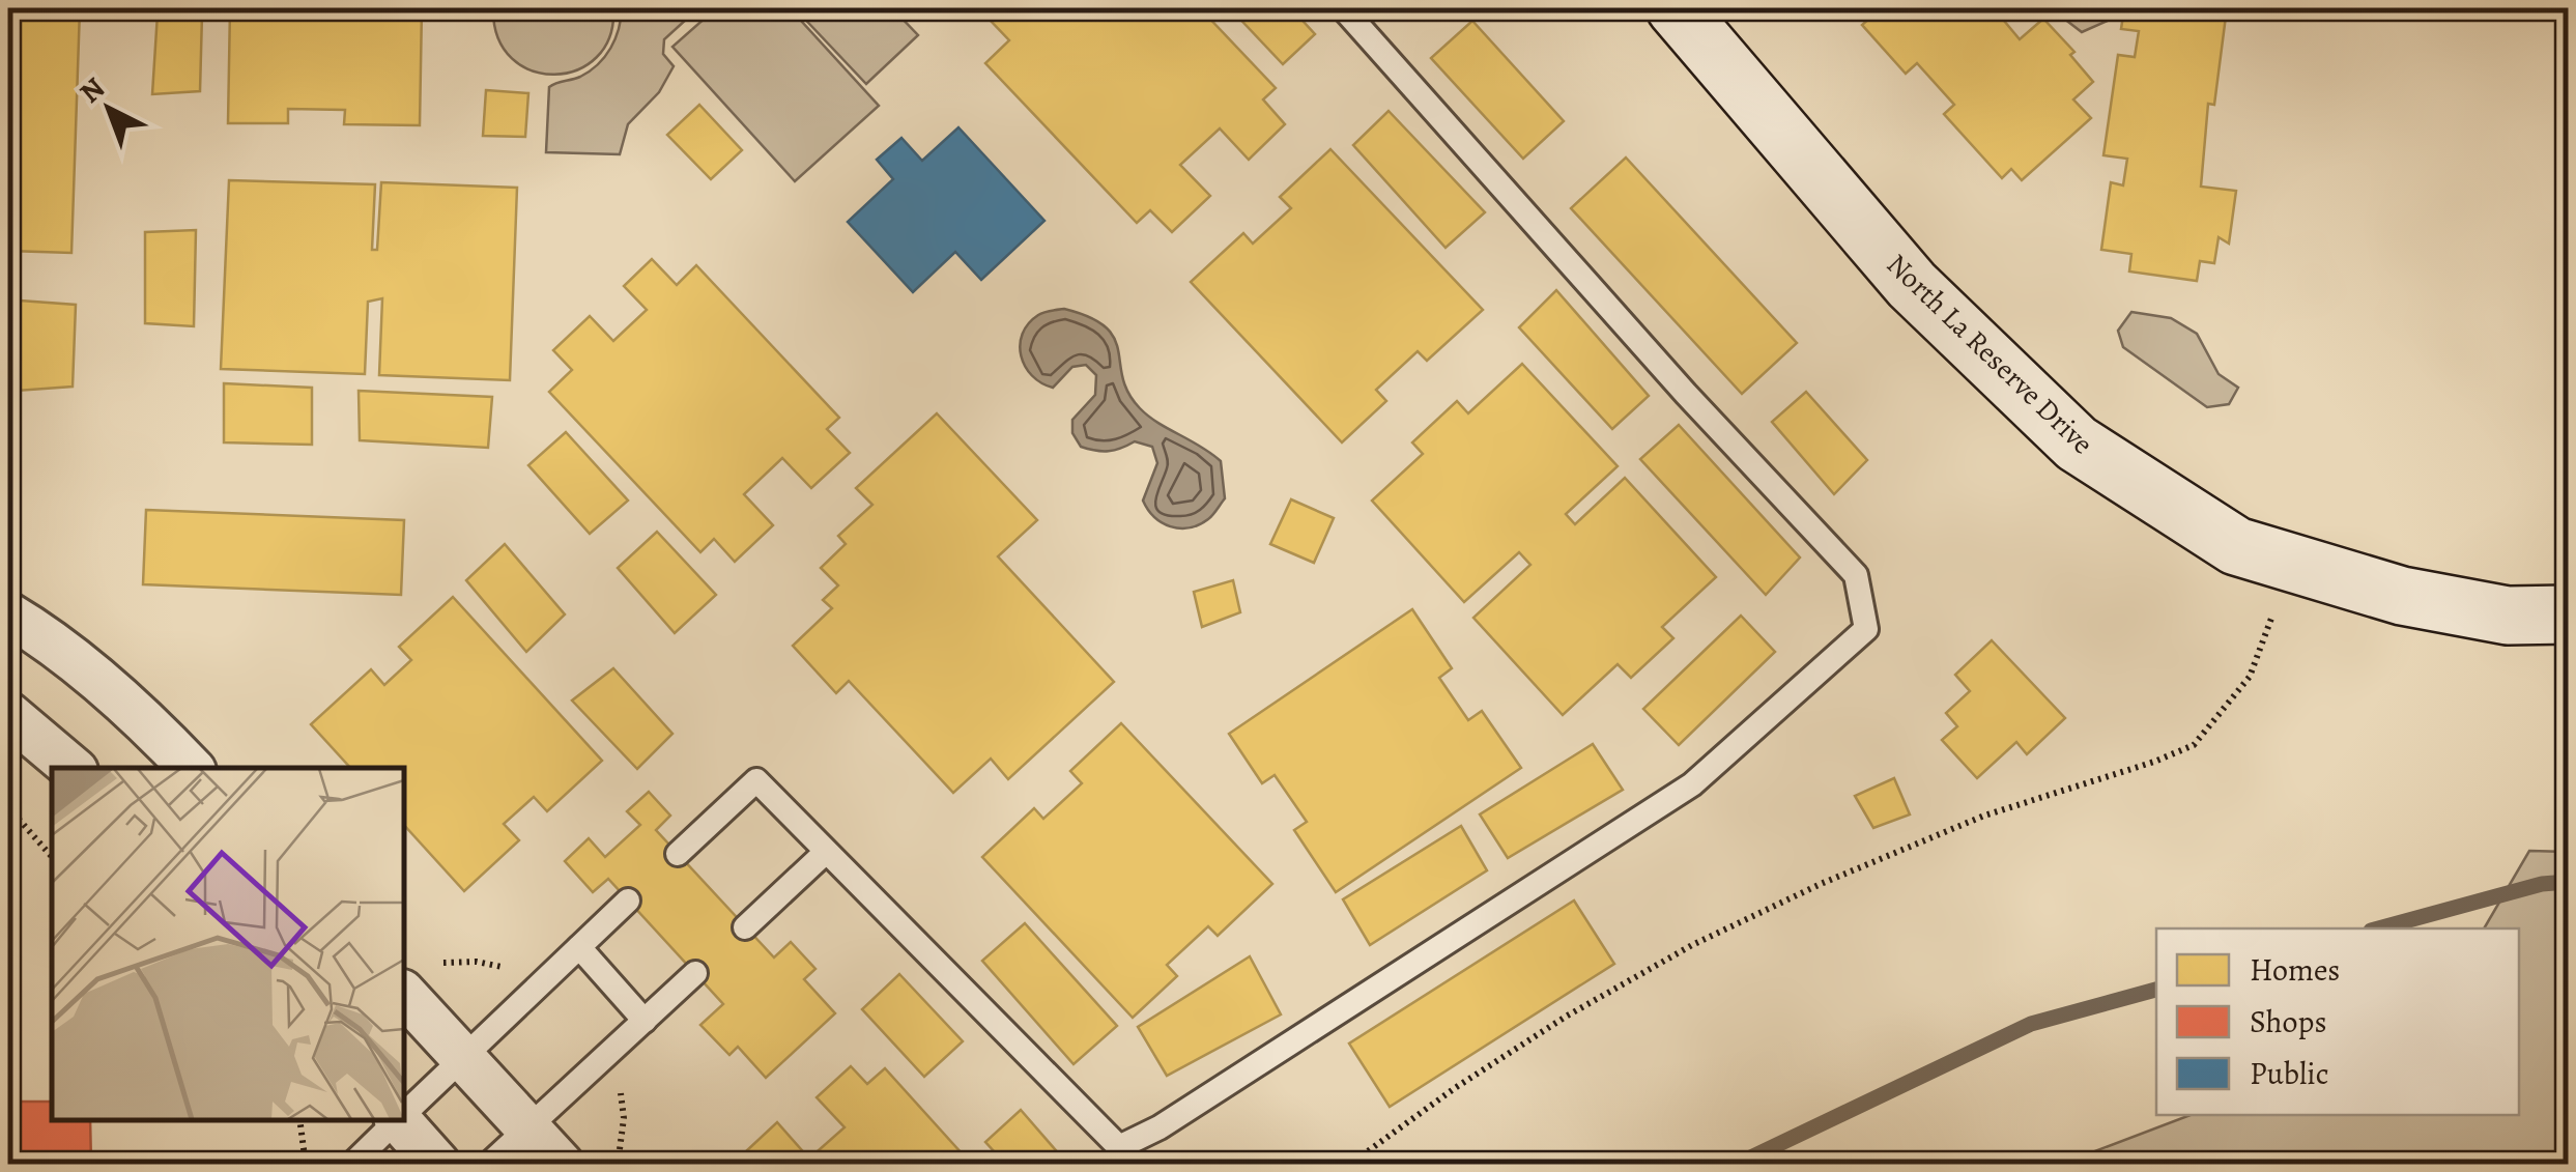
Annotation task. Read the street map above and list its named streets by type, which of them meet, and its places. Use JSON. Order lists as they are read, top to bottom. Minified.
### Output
{"streets":{"street":["North La Reserve Drive"]},"legend":["Homes","Shops","Public"],"north":"top left"}
